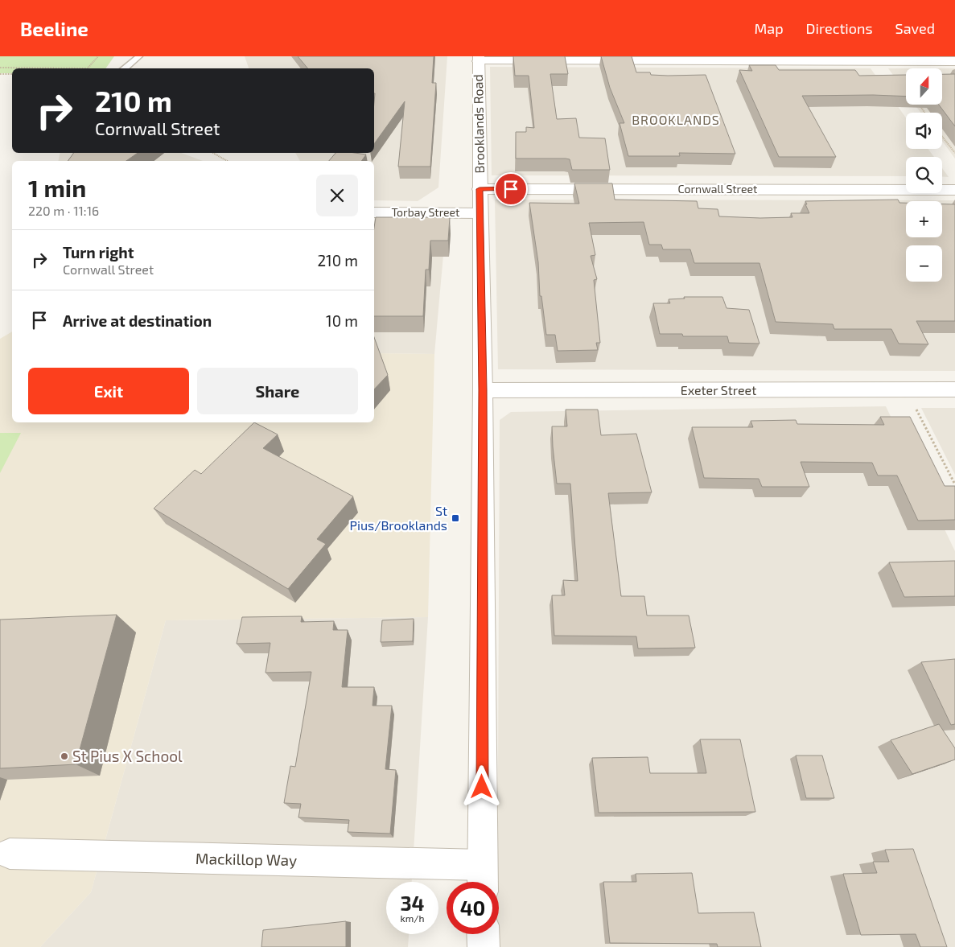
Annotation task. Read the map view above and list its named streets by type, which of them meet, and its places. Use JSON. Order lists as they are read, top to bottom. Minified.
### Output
{"streets":{"street":["Brooklands Road","Cornwall Street","Torbay Street","Exeter Street","Mackillop Way"]},"crossings":[["Brooklands Road","Cornwall Street"],["Brooklands Road","Torbay Street"],["Brooklands Road","Exeter Street"],["Brooklands Road","Mackillop Way"]],"districts":["BROOKLANDS"],"places":{"transit":["St Pius/Brooklands"],"other":["St Pius X School"]},"north":"top","page":{"header":"Beeline","nav":["Map","Directions","Saved"],"map_buttons":["+","−"],"turn":["210 m","Cornwall Street"],"heading":["1 min","220 m · 11:16"],"list":[{"name":"Turn right","note":"Cornwall Street","value":"210 m"},{"name":"Arrive at destination","value":"10 m"}],"buttons":["Exit","Share"],"speed":"34 km/h","limit":"40"}}
